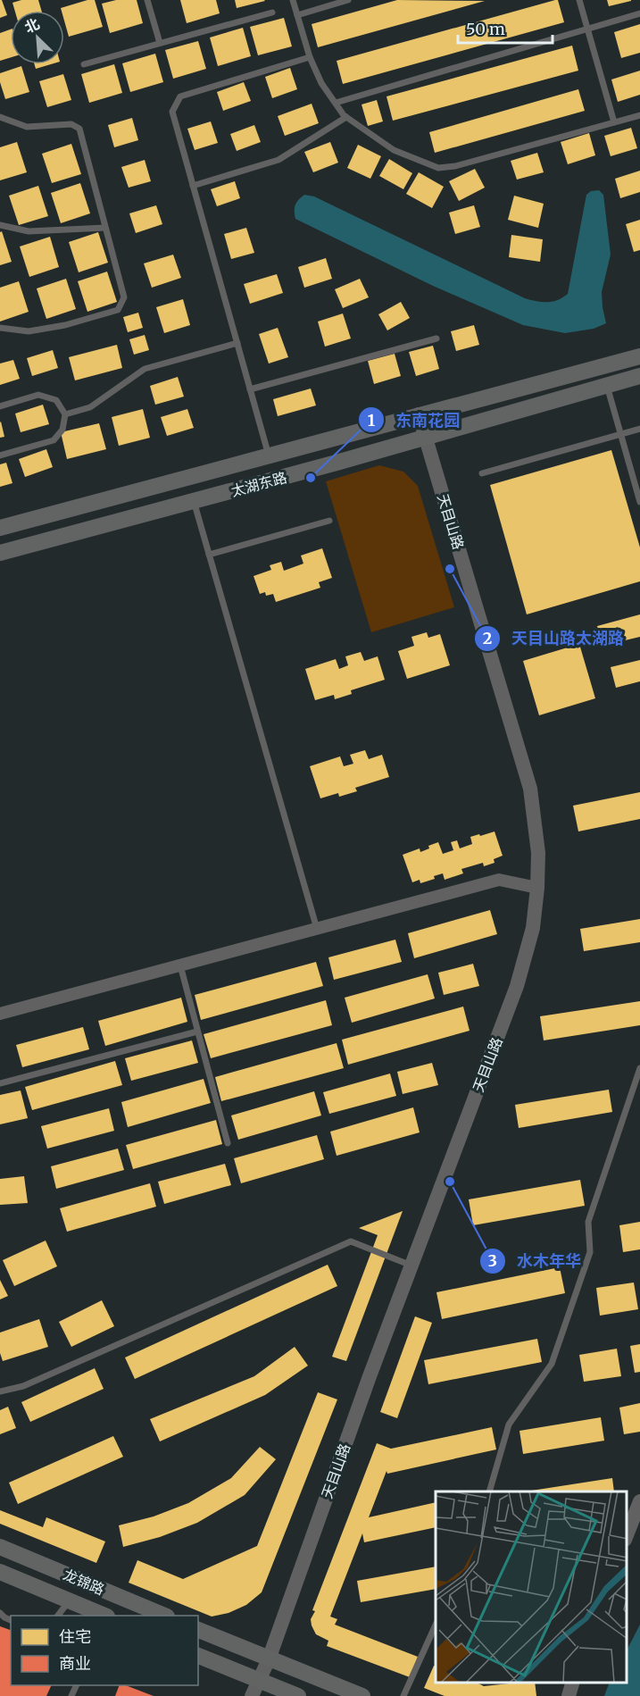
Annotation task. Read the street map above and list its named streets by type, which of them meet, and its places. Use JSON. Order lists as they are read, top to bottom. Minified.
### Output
{"streets":{"main road":["太湖东路","龙锦路"],"street":["天目山路"]},"crossings":[["太湖东路","天目山路"]],"places":["东南花园","天目山路太湖路","水木年华"],"legend":["住宅","商业"],"scale_bar":"50 m","north":"top left"}
